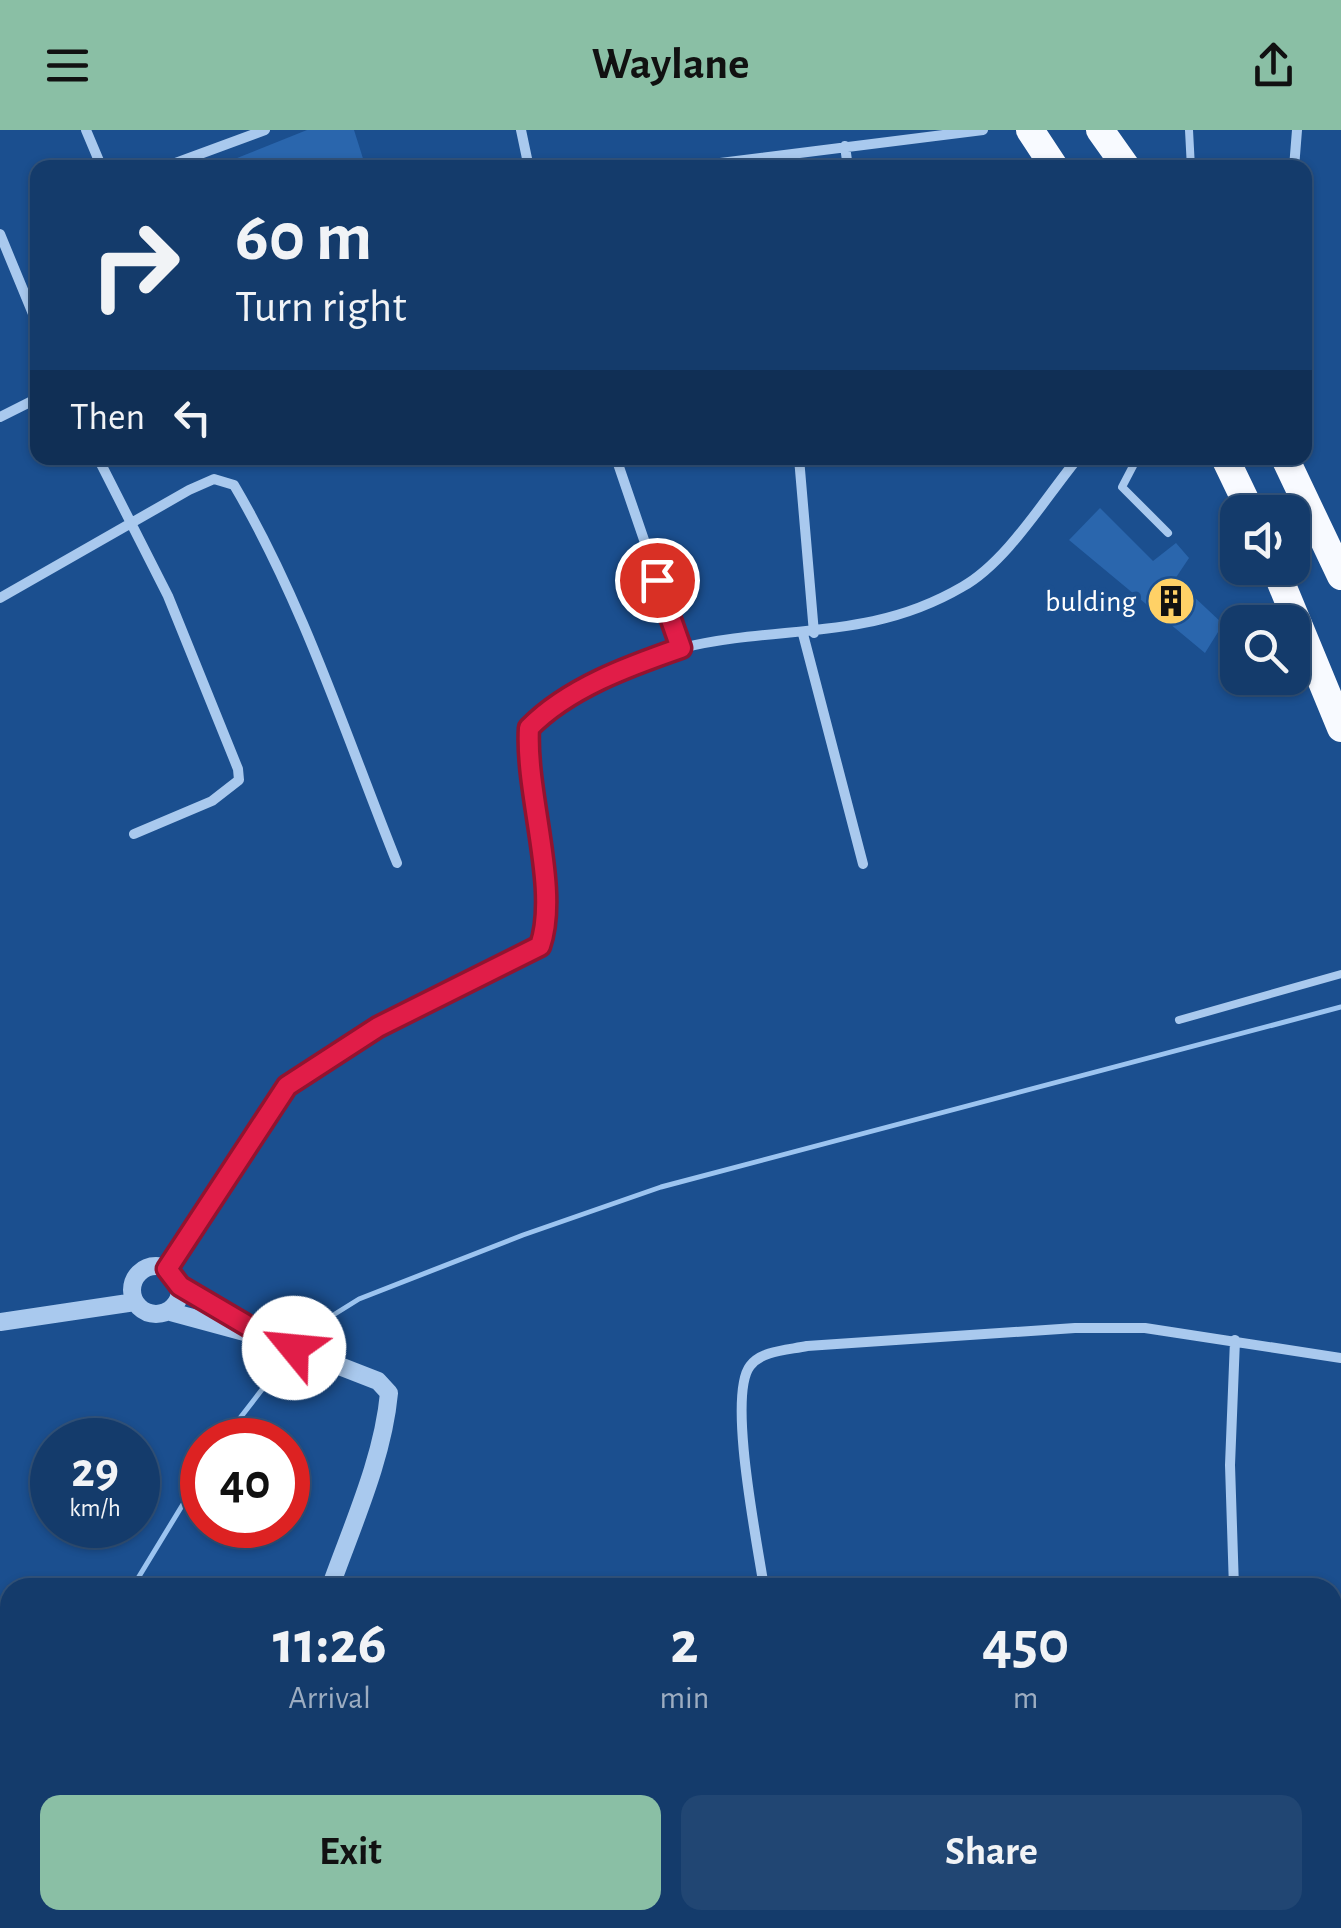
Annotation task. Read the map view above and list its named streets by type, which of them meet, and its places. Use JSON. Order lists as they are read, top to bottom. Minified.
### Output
{"places":{"building":["bulding"]},"page":{"header":"Waylane","turn":["60 m","Turn right"],"then":"Then","speed":"29 km/h","limit":"40","eta":["11:26","Arrival","2","min","450","m"],"buttons":["Exit","Share"]}}
